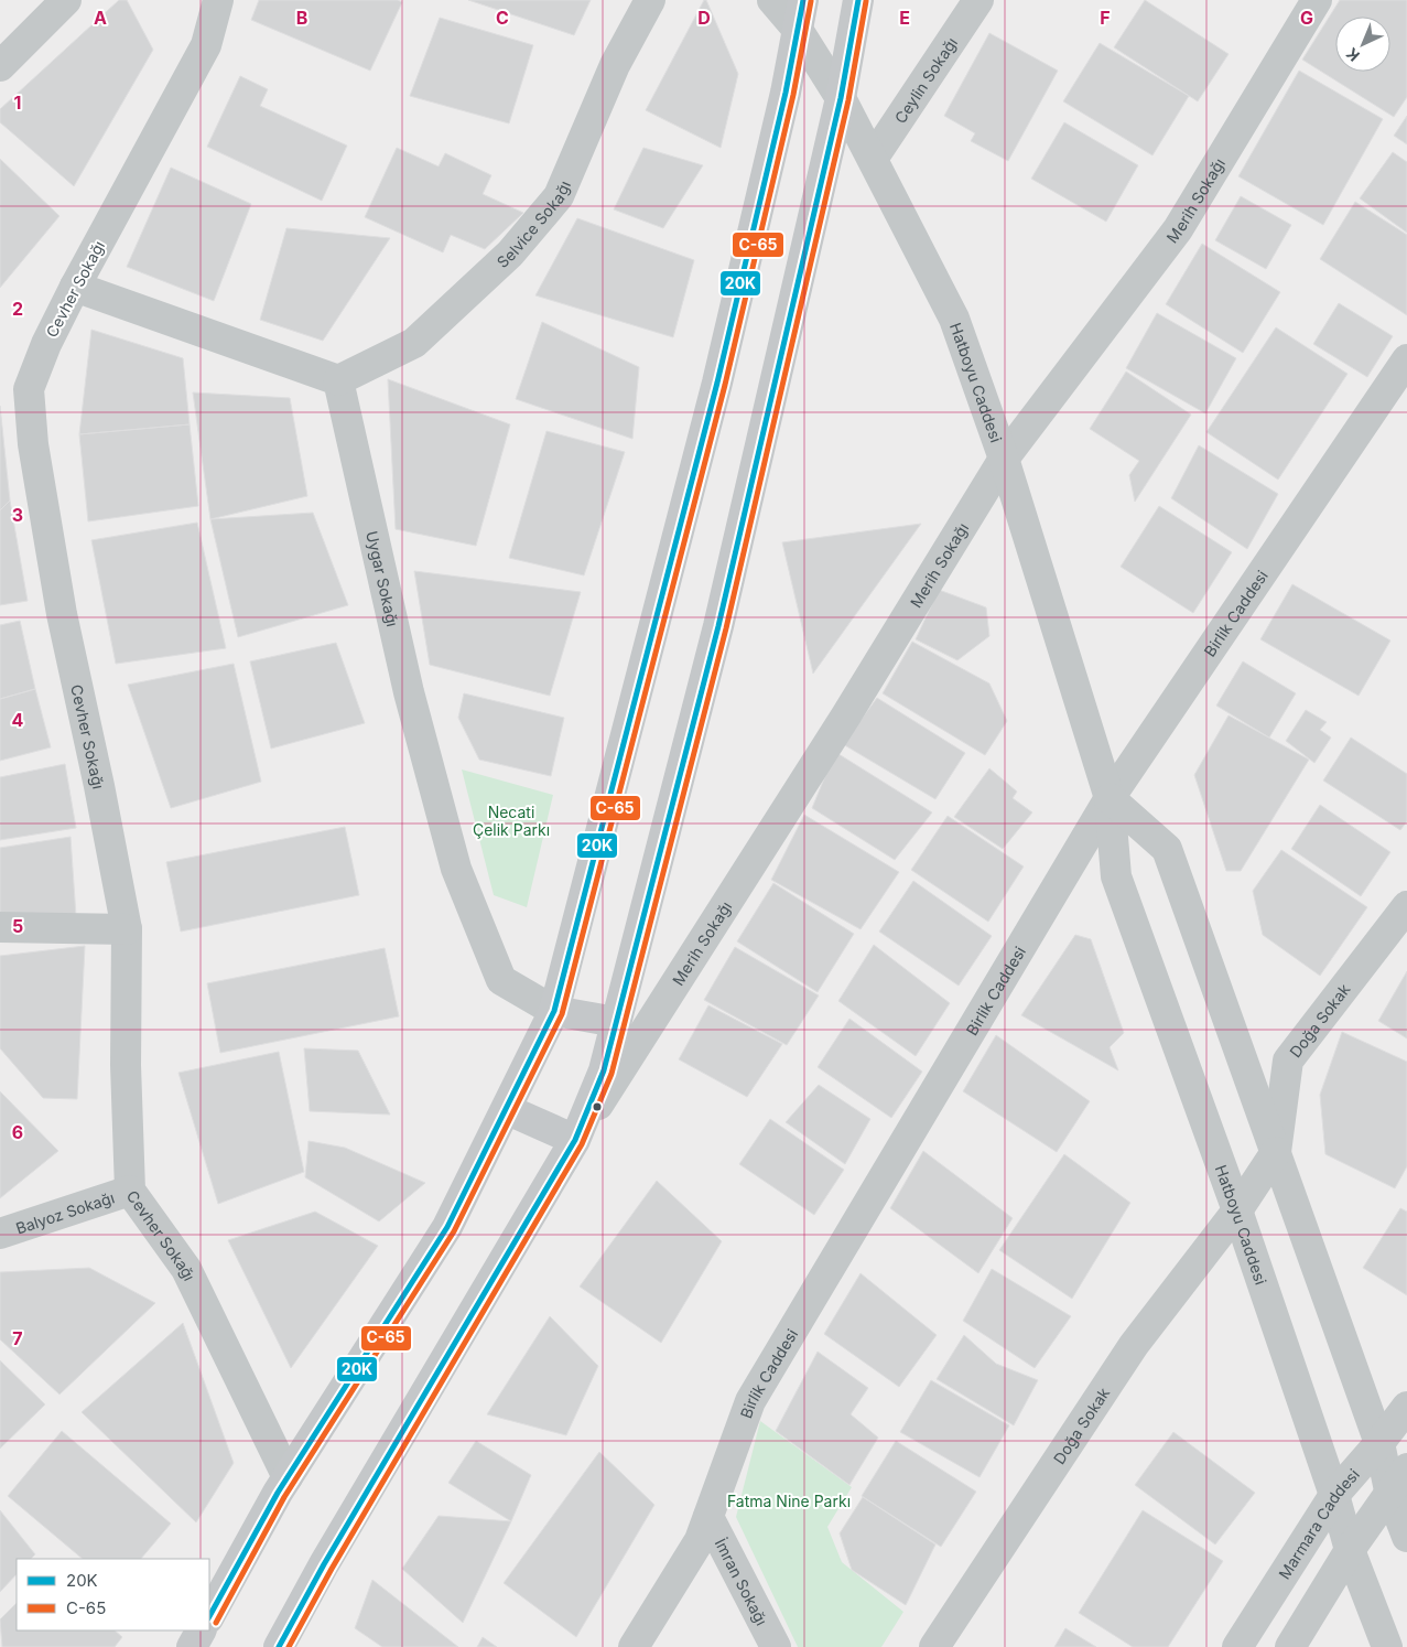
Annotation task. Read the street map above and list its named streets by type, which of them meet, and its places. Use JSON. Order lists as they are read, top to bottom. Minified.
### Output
{"streets":{"street":["Ceylin Sokağı","Merih Sokağı","Selvice Sokağı","Cevher Sokağı","Hatboyu Caddesi","Uygar Sokağı","Birlik Caddesi","Doğa Sokak","Balyoz Sokağı","Marmara Caddesi","İmran Sokağı"]},"crossings":[["Ceylin Sokağı","Hatboyu Caddesi"],["Merih Sokağı","Hatboyu Caddesi"],["Selvice Sokağı","Uygar Sokağı"],["Cevher Sokağı","Balyoz Sokağı"],["Hatboyu Caddesi","Birlik Caddesi"],["Hatboyu Caddesi","Doğa Sokak"],["Hatboyu Caddesi","Marmara Caddesi"],["Birlik Caddesi","İmran Sokağı"]],"parks":["Necati Çelik Parkı","Fatma Nine Parkı"],"lines":["transit line 20K","transit line C-65"],"legend":["20K","C-65"],"north":"bottom left","grid":{"columns":["A","B","C","D","E","F","G"],"rows":["1","2","3","4","5","6","7"]}}
